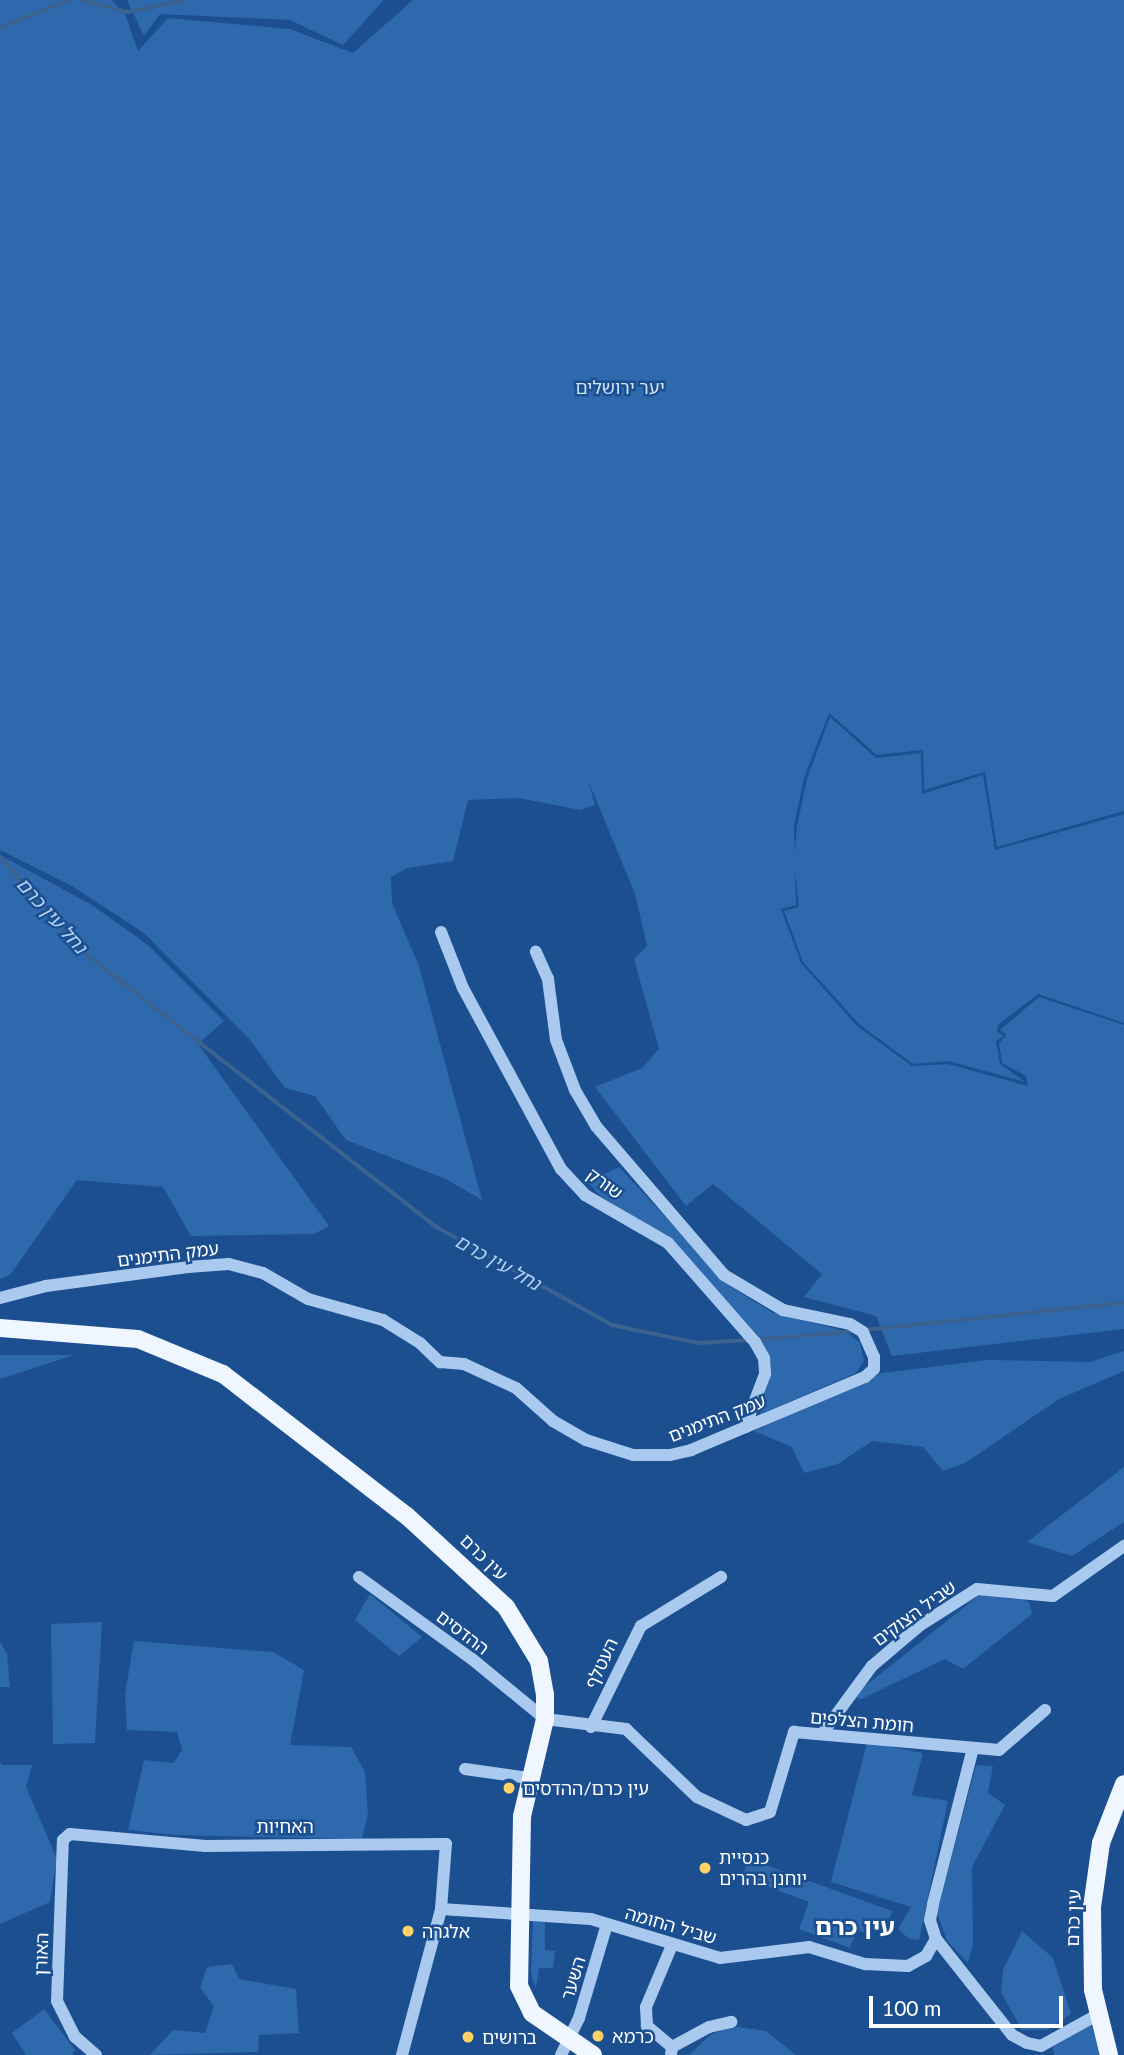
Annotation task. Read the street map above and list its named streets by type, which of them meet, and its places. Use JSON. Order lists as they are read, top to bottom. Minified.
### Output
{"streets":{"main road":["עין כרם"],"street":["שורק","עמק התימנים","שביל הצוקים","ההדסים","העטלף","חומת הצלפים","האחיות","שביל החומה","האורן","השער"]},"crossings":[["שורק","עמק התימנים"],["עין כרם","ההדסים"],["עין כרם","חומת הצלפים"],["עין כרם","שביל החומה"],["עין כרם","השער"],["שביל הצוקים","חומת הצלפים"],["ההדסים","חומת הצלפים"],["העטלף","חומת הצלפים"],["האחיות","האורן"],["שביל החומה","השער"]],"districts":["עין כרם"],"water":["נחל עין כרם"],"parks":["יער ירושלים"],"places":["עין כרם/ההדסים","כנסיית יוחנן בהרים","אלגרה","כרמא","ברושים"],"scale_bar":"100 m"}
